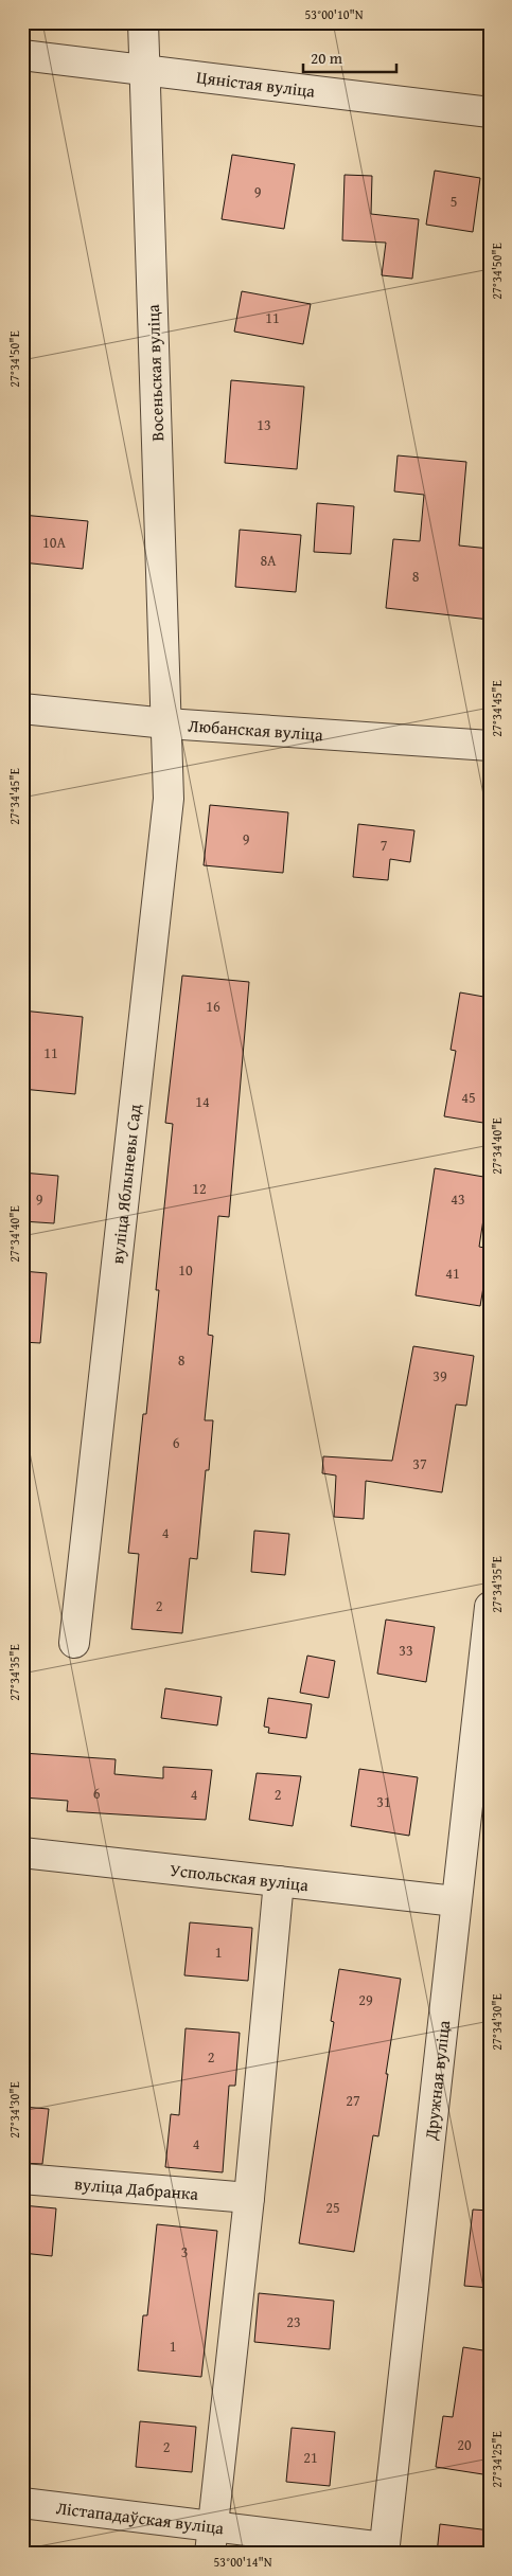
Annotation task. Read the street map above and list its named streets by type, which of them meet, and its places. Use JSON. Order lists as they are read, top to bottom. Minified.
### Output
{"streets":{"street":["Цяністая вуліца","Восеньская вуліца","Любанская вуліца","вуліца Яблыневы Сад","Успольская вуліца","Дружная вуліца","вуліца Дабранка","Лістападаўская вуліца"]},"crossings":[["Цяністая вуліца","Восеньская вуліца"],["Восеньская вуліца","Любанская вуліца"],["Восеньская вуліца","вуліца Яблыневы Сад"],["Любанская вуліца","вуліца Яблыневы Сад"],["Успольская вуліца","Дружная вуліца"],["Дружная вуліца","Лістападаўская вуліца"]],"house_numbers":["9","5","11","13","10А","8А","8","9","7","16","11","45","14","12","9","43","10","41","8","39","6","37","4","2","33","6","4","2","31","1","29","2","27","4","25","3","23","1","20","2","21"],"scale_bar":"20 m","coordinates":["53°00'10\"N","27°34'50\"E","27°34'45\"E","27°34'40\"E","27°34'35\"E","27°34'30\"E","27°34'25\"E","53°00'14\"N"]}
